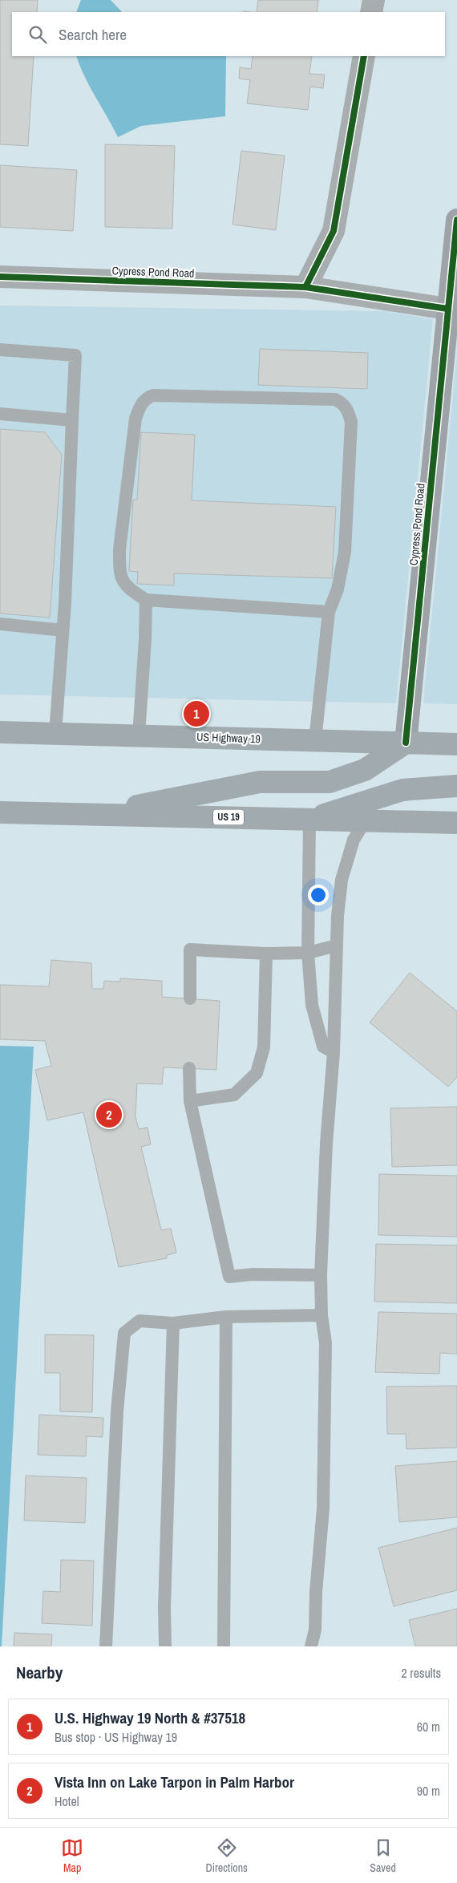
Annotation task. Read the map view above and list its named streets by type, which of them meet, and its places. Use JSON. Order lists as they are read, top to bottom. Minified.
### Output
{"streets":{"highway":["US Highway 19","US 19"],"street":["Cypress Pond Road"]},"crossings":[["Cypress Pond Road","US Highway 19"]],"page":{"search":"Search here","pins":["1","2"],"heading":["Nearby","2 results"],"list":[{"mark":"1","name":"U.S. Highway 19 North & #37518","note":"Bus stop · US Highway 19","value":"60 m"},{"mark":"2","name":"Vista Inn on Lake Tarpon in Palm Harbor","note":"Hotel","value":"90 m"}],"nav":["Map","Directions","Saved"]}}
